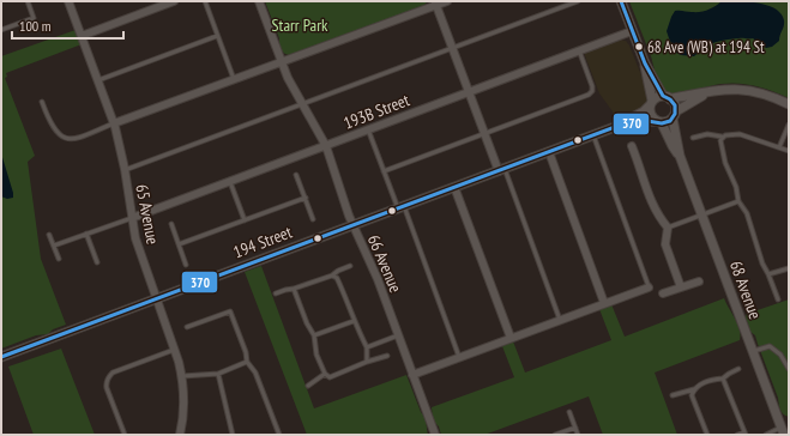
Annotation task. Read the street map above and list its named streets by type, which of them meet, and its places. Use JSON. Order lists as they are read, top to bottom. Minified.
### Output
{"streets":{"street":["193B Street","65 Avenue","194 Street","66 Avenue","68 Avenue"]},"crossings":[["193B Street","65 Avenue"],["193B Street","66 Avenue"],["65 Avenue","194 Street"],["194 Street","66 Avenue"],["194 Street","68 Avenue"]],"parks":["Starr Park"],"places":["68 Ave (WB) at 194 St"],"lines":["transit line 370"],"scale_bar":"100 m"}
